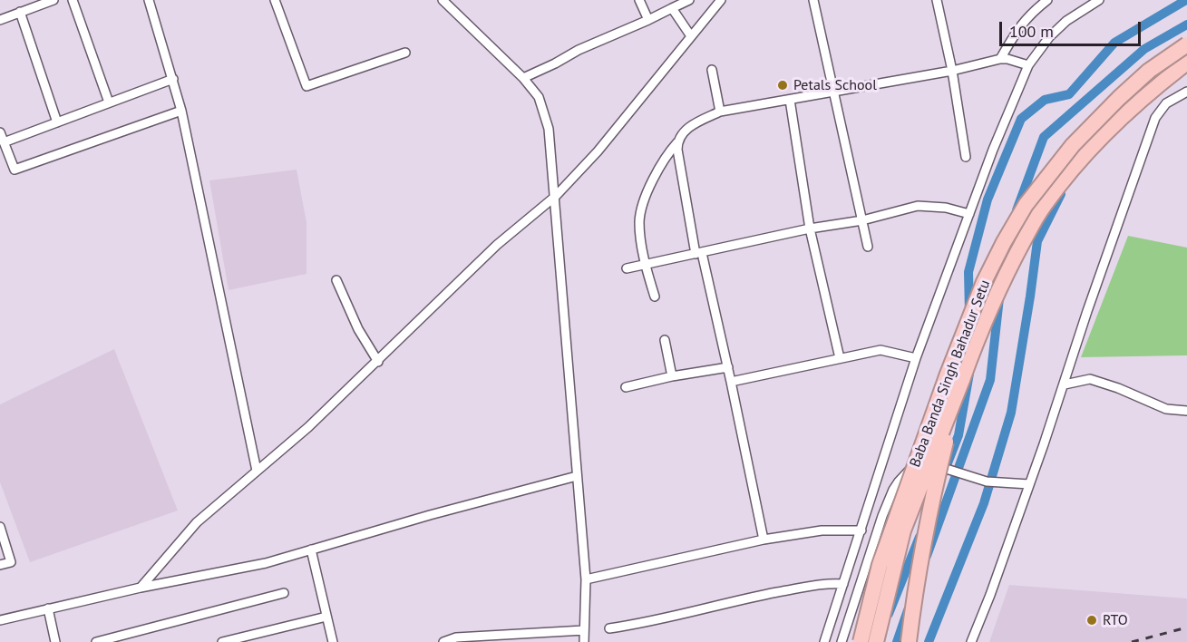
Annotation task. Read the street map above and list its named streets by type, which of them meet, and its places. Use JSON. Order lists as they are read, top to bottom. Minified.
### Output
{"streets":{"highway":["Baba Banda Singh Bahadur Setu"]},"places":["Petals School","RTO"],"scale_bar":"100 m"}
